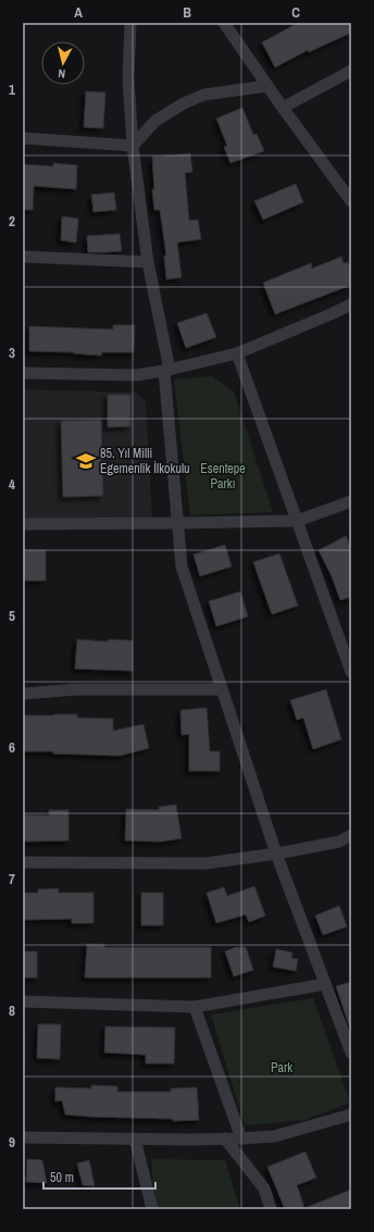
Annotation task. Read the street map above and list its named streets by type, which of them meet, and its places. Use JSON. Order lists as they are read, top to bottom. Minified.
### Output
{"parks":["Esentepe Parkı","Park"],"places":{"school or university":["85. Yıl Milli Egemenlik İlkokulu"]},"scale_bar":"50 m","north":"bottom","grid":{"columns":["A","B","C"],"rows":["1","2","3","4","5","6","7","8","9"]}}
